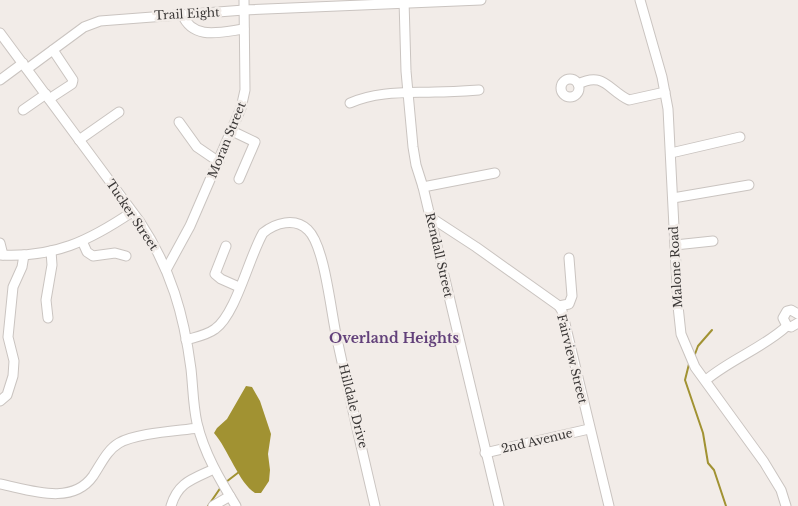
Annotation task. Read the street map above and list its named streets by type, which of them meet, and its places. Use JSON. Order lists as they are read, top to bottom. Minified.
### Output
{"streets":{"street":["Trail Eight","Moran Street","Tucker Street","Rendall Street","Malone Road","Fairview Street","Hilldale Drive","2nd Avenue"]},"crossings":[["Trail Eight","Moran Street"],["Trail Eight","Tucker Street"],["Trail Eight","Rendall Street"],["Moran Street","Tucker Street"],["Tucker Street","Hilldale Drive"],["Rendall Street","Fairview Street"],["Rendall Street","2nd Avenue"],["Fairview Street","2nd Avenue"]],"districts":["Overland Heights"]}
